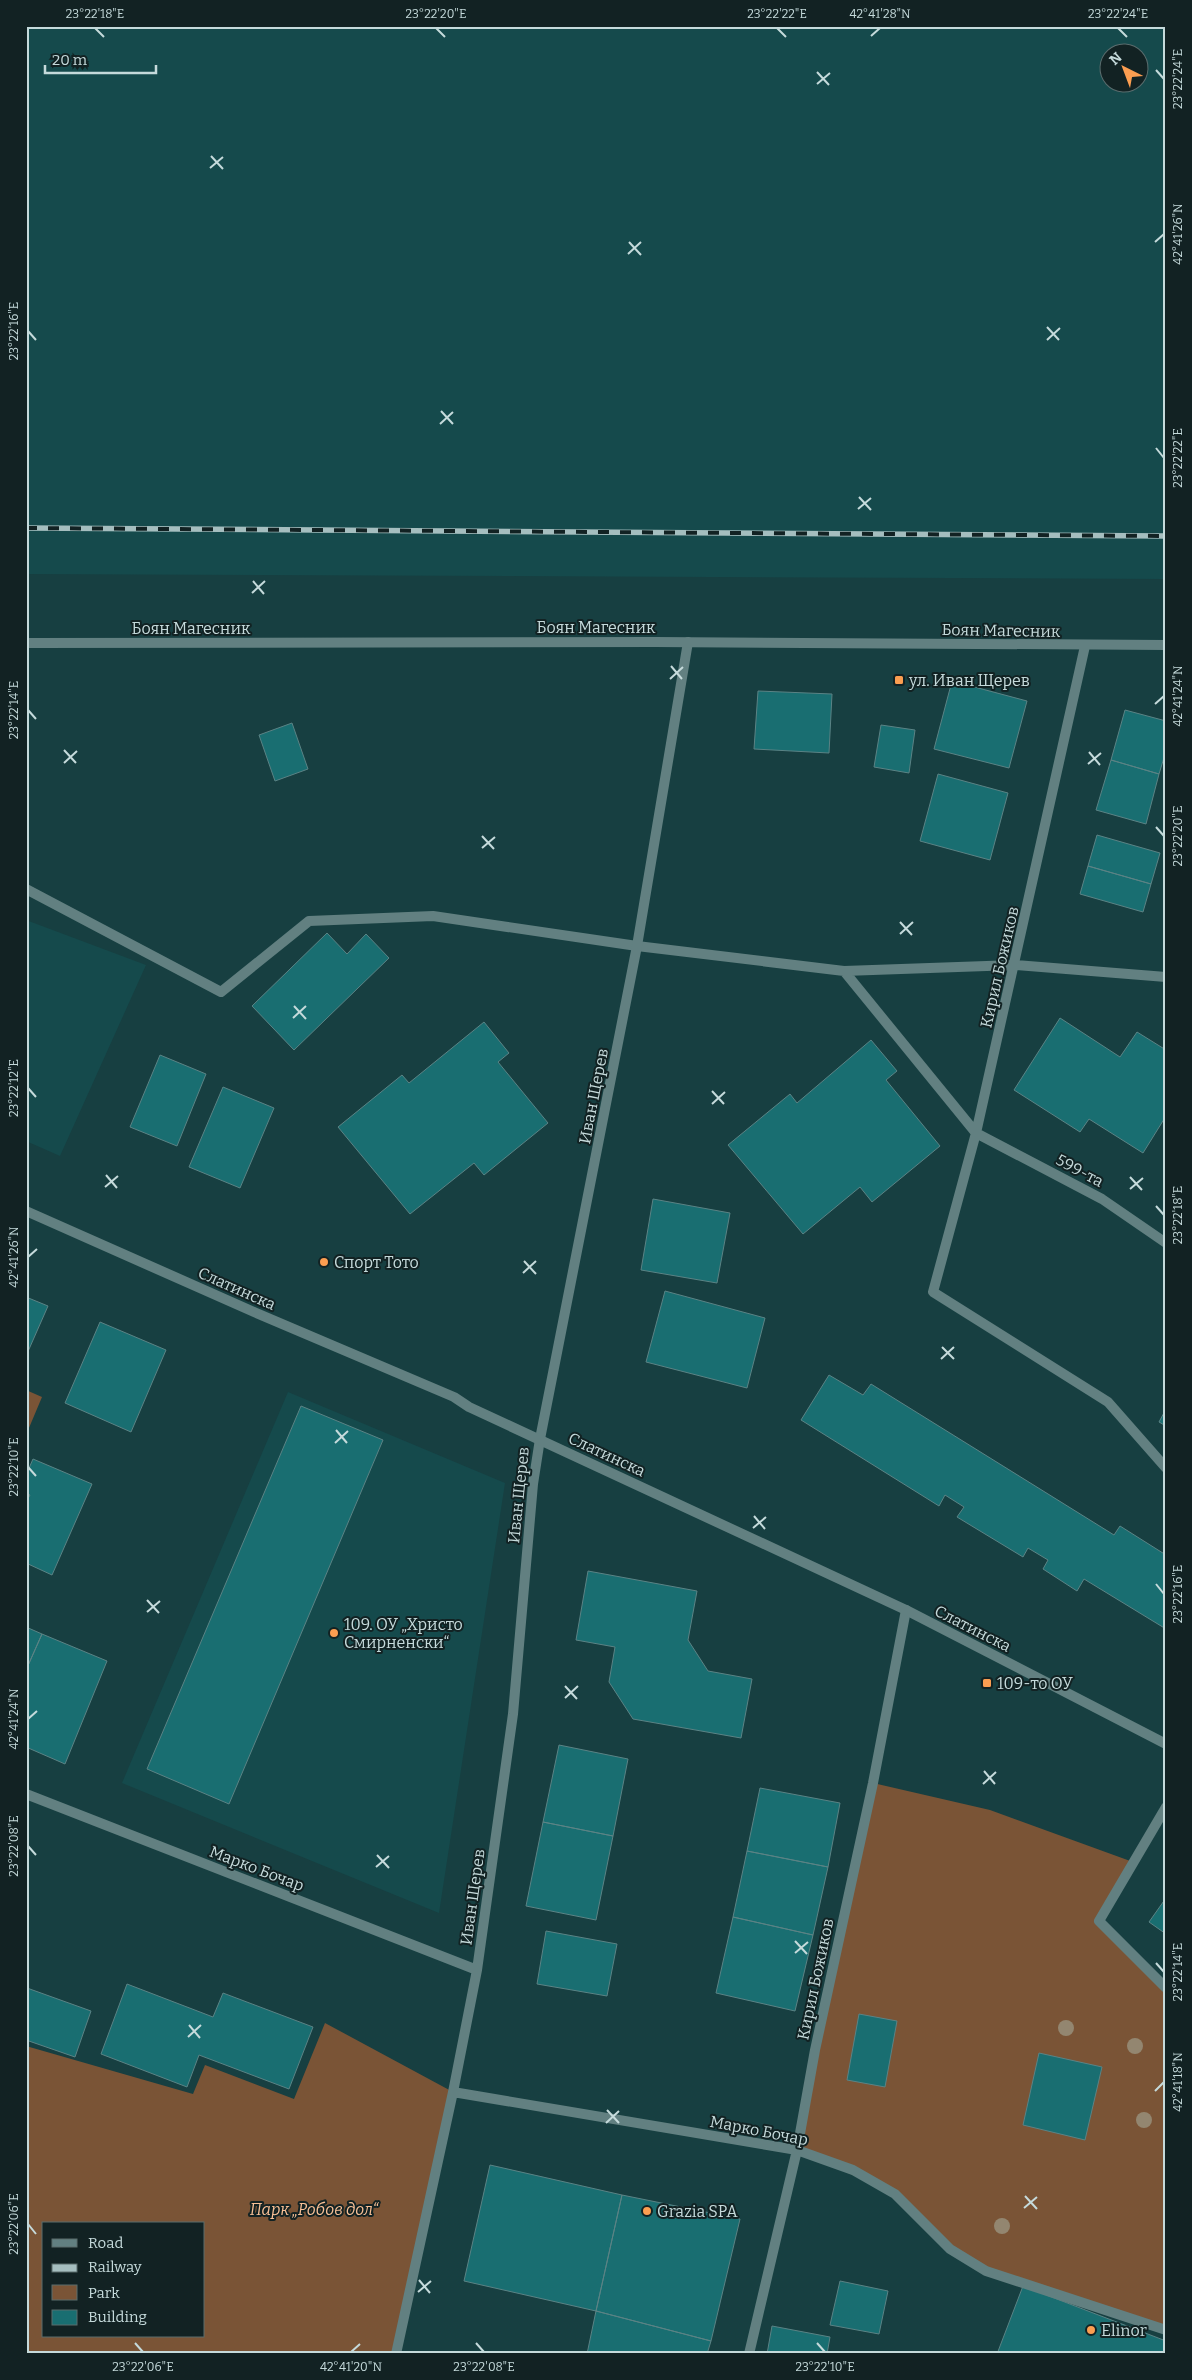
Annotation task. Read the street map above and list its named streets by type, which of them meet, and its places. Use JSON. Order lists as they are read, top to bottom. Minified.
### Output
{"streets":{"street":["Боян Магесник","Кирил Божиков","Иван Щерев","599-та","Слатинска","Марко Бочар"]},"crossings":[["Боян Магесник","Кирил Божиков"],["Боян Магесник","Иван Щерев"],["Кирил Божиков","599-та"],["Кирил Божиков","Слатинска"],["Кирил Божиков","Марко Бочар"],["Иван Щерев","Слатинска"],["Иван Щерев","Марко Бочар"]],"parks":["Парк „Робов дол“"],"places":{"transit":["ул. Иван Щерев","109-то ОУ"],"other":["Спорт Тото","109. ОУ „Христо Смирненски“","Grazia SPA","Elinor"]},"legend":["Road","Railway","Park","Building"],"scale_bar":"20 m","north":"top left","coordinates":["23°22'18\"E","23°22'20\"E","23°22'22\"E","42°41'28\"N","23°22'24\"E","42°41'26\"N","23°22'16\"E","42°41'24\"N","23°22'14\"E","23°22'12\"E","23°22'10\"E","23°22'08\"E","42°41'18\"N","23°22'06\"E","42°41'20\"N"]}
